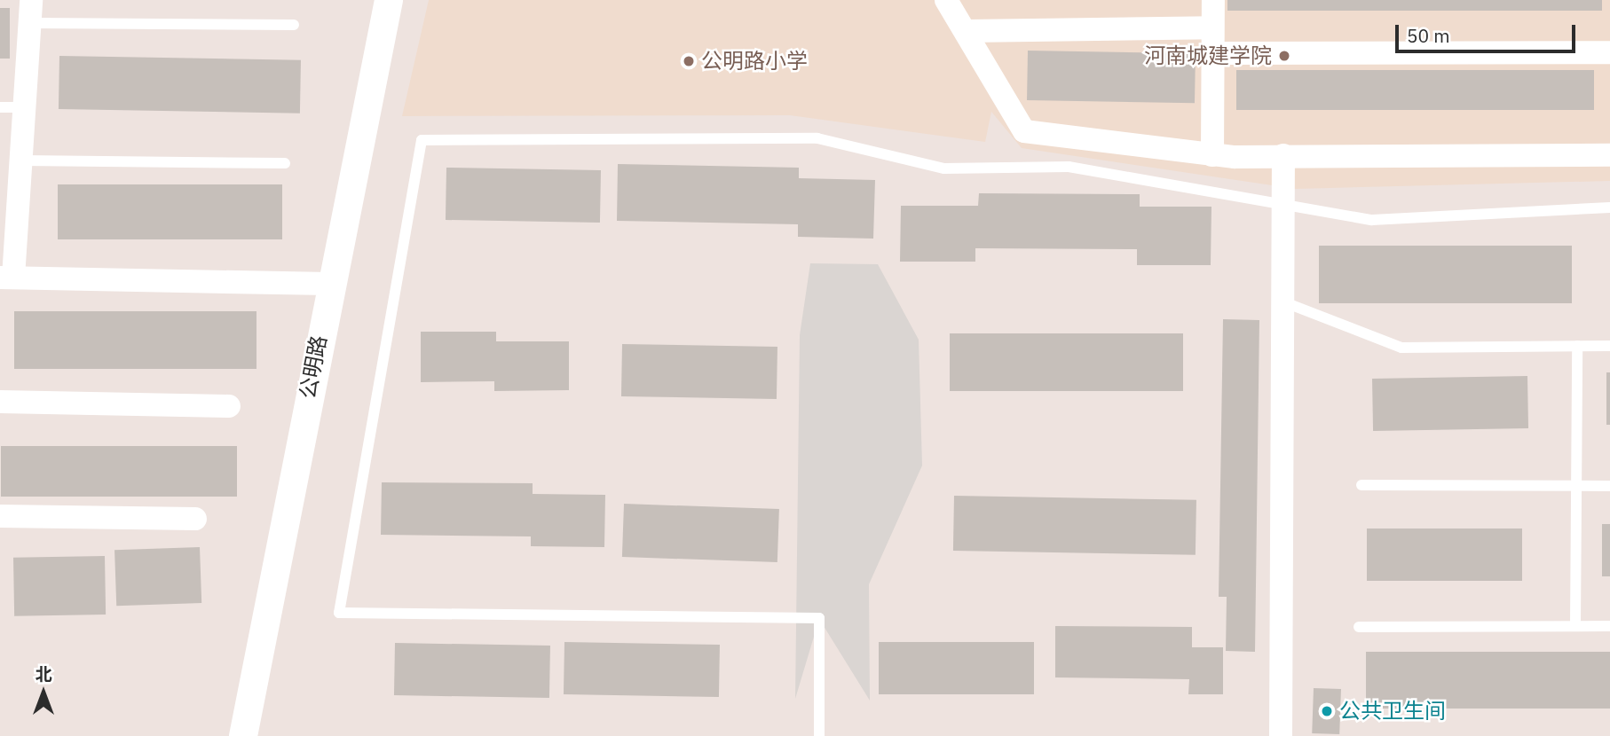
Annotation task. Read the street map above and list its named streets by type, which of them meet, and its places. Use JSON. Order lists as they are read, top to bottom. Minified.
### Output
{"streets":{"street":["公明路"]},"places":["河南城建学院","公明路小学","公共卫生间"],"scale_bar":"50 m","north":"top"}
